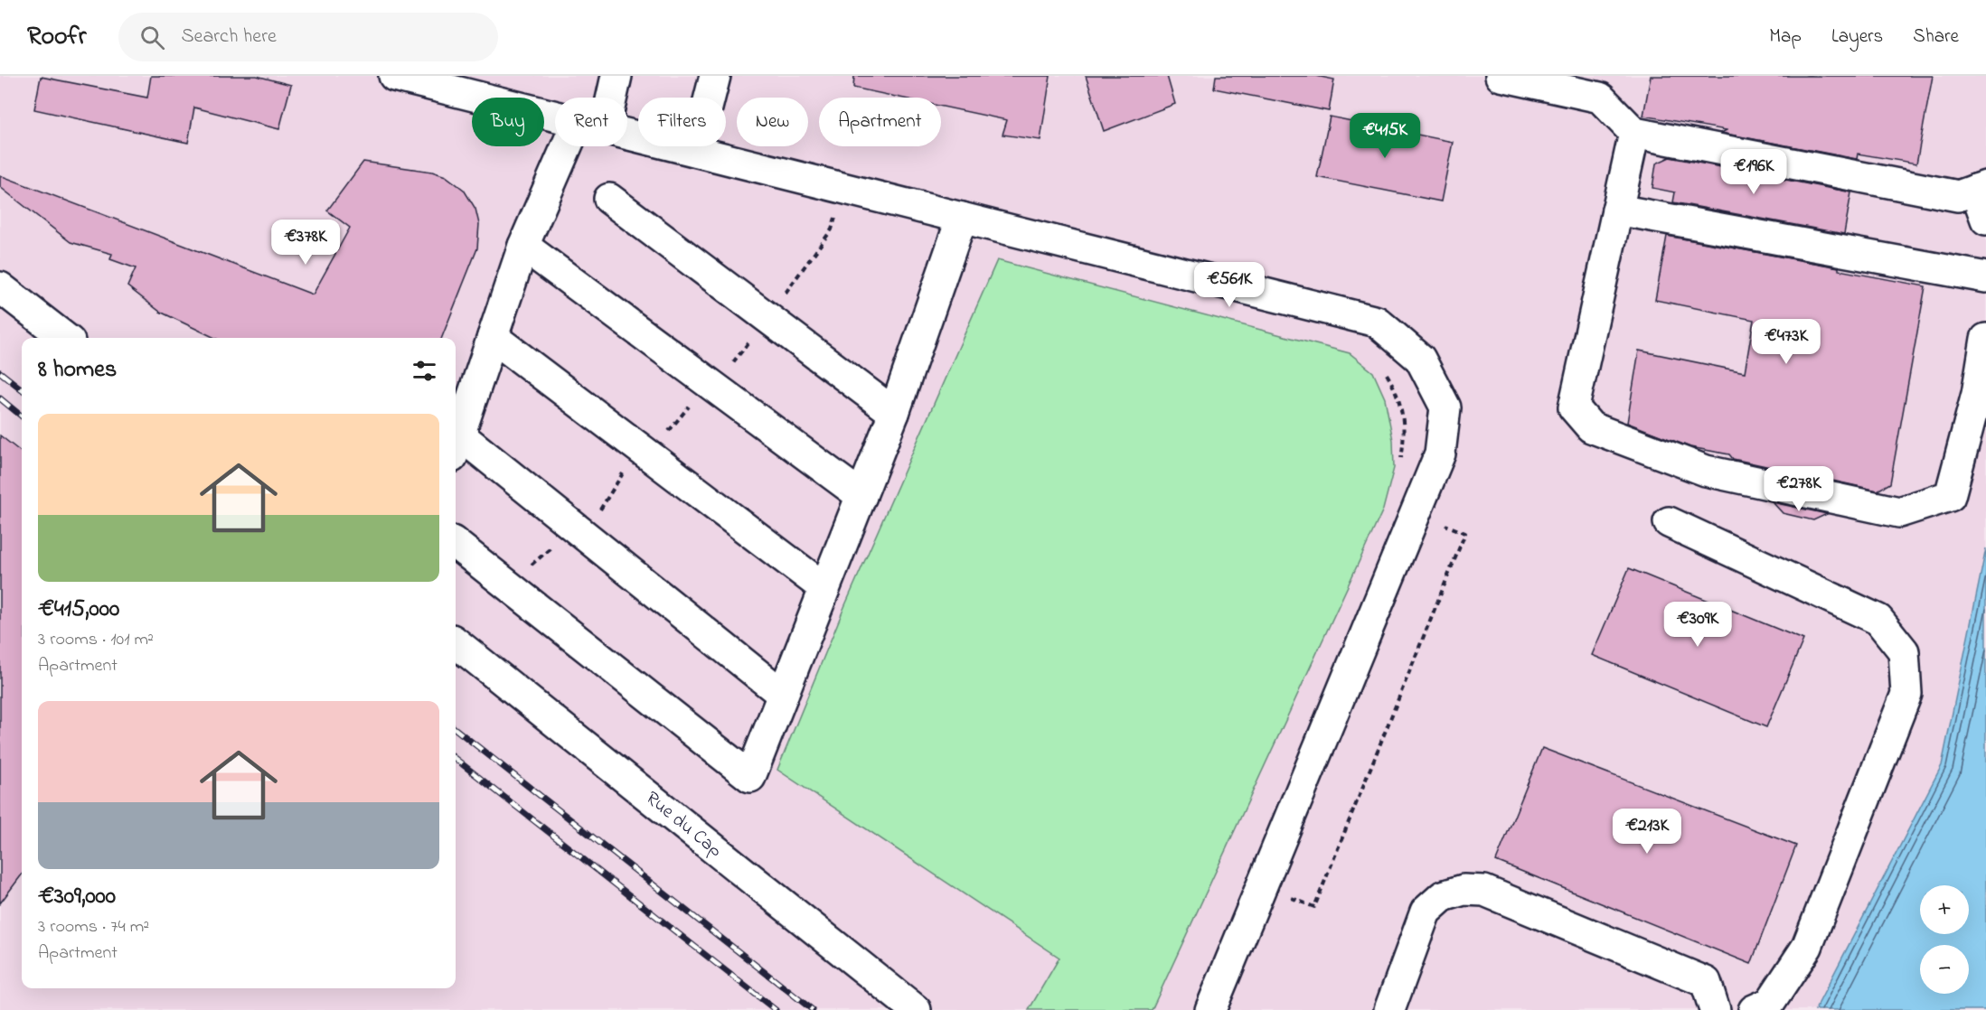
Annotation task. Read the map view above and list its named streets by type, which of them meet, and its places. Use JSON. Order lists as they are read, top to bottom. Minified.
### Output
{"streets":{"street":["Rue du Cap"]},"page":{"header":"Roofr","search":"Search here","nav":["Map","Layers","Share"],"chip":["Buy","Rent","Filters","New","Apartment"],"price":["€415K","€196K","€378K","€561K","€473K","€278K","€309K","€213K"],"heading":"8 homes","list":[{"name":"€415,000","note":"3 rooms · 101 m² · Apartment"},{"name":"€309,000","note":"3 rooms · 74 m² · Apartment"}],"map_buttons":["+","−"]}}
